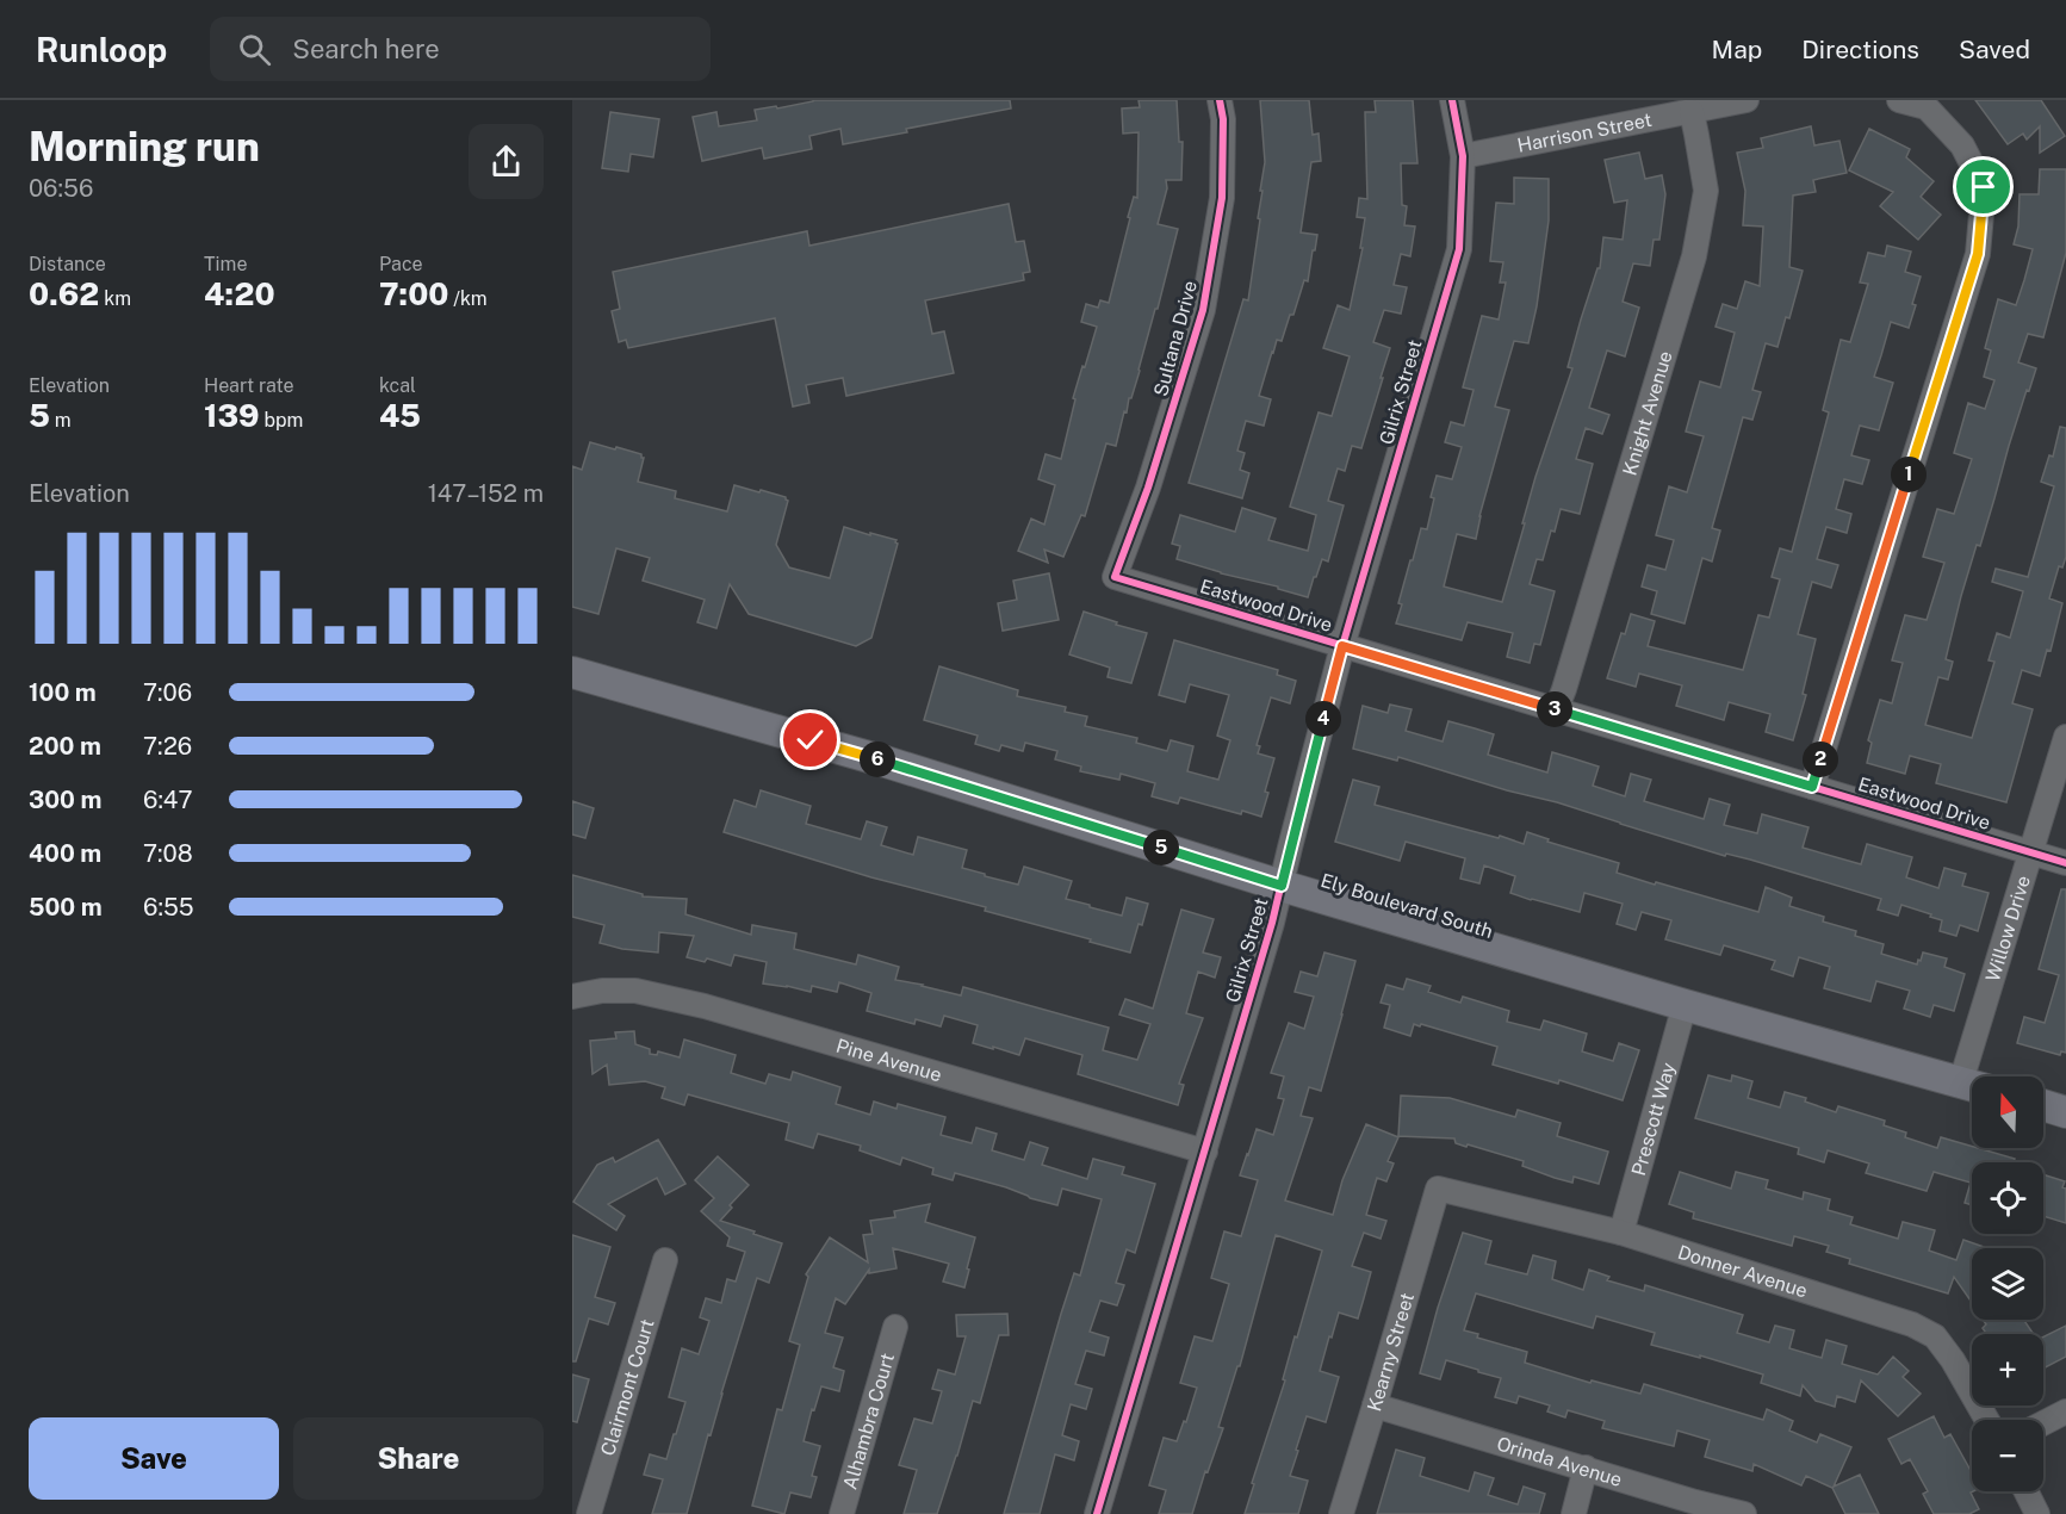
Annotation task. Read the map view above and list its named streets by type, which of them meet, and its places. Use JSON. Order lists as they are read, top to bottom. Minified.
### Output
{"streets":{"main road":["Ely Boulevard South"],"street":["Harrison Street","Sultana Drive","Gilrix Street","Knight Avenue","Eastwood Drive","Willow Drive","Pine Avenue","Prescott Way","Donner Avenue","Kearny Street","Clairmont Court","Alhambra Court","Orinda Avenue"]},"crossings":[["Harrison Street","Gilrix Street"],["Harrison Street","Knight Avenue"],["Sultana Drive","Eastwood Drive"],["Gilrix Street","Eastwood Drive"],["Gilrix Street","Ely Boulevard South"],["Gilrix Street","Pine Avenue"],["Knight Avenue","Eastwood Drive"],["Eastwood Drive","Willow Drive"],["Ely Boulevard South","Prescott Way"],["Prescott Way","Donner Avenue"],["Donner Avenue","Kearny Street"],["Kearny Street","Orinda Avenue"]],"north":"top","page":{"header":"Runloop","search":"Search here","nav":["Map","Directions","Saved"],"heading":["Morning run","06:56"],"stats":[["Distance","0.62 km"],["Time","4:20"],["Pace","7:00 /km"],["Elevation","5 m"],["Heart rate","139 bpm"],["kcal","45"]],"pins":["1","3","4","2","6","5"],"chart":["Elevation","147–152 m"],"list":[{"name":"100 m","note":"7:06"},{"name":"200 m","note":"7:26"},{"name":"300 m","note":"6:47"},{"name":"400 m","note":"7:08"},{"name":"500 m","note":"6:55"}],"map_buttons":["+","−"],"buttons":["Save","Share"]}}
